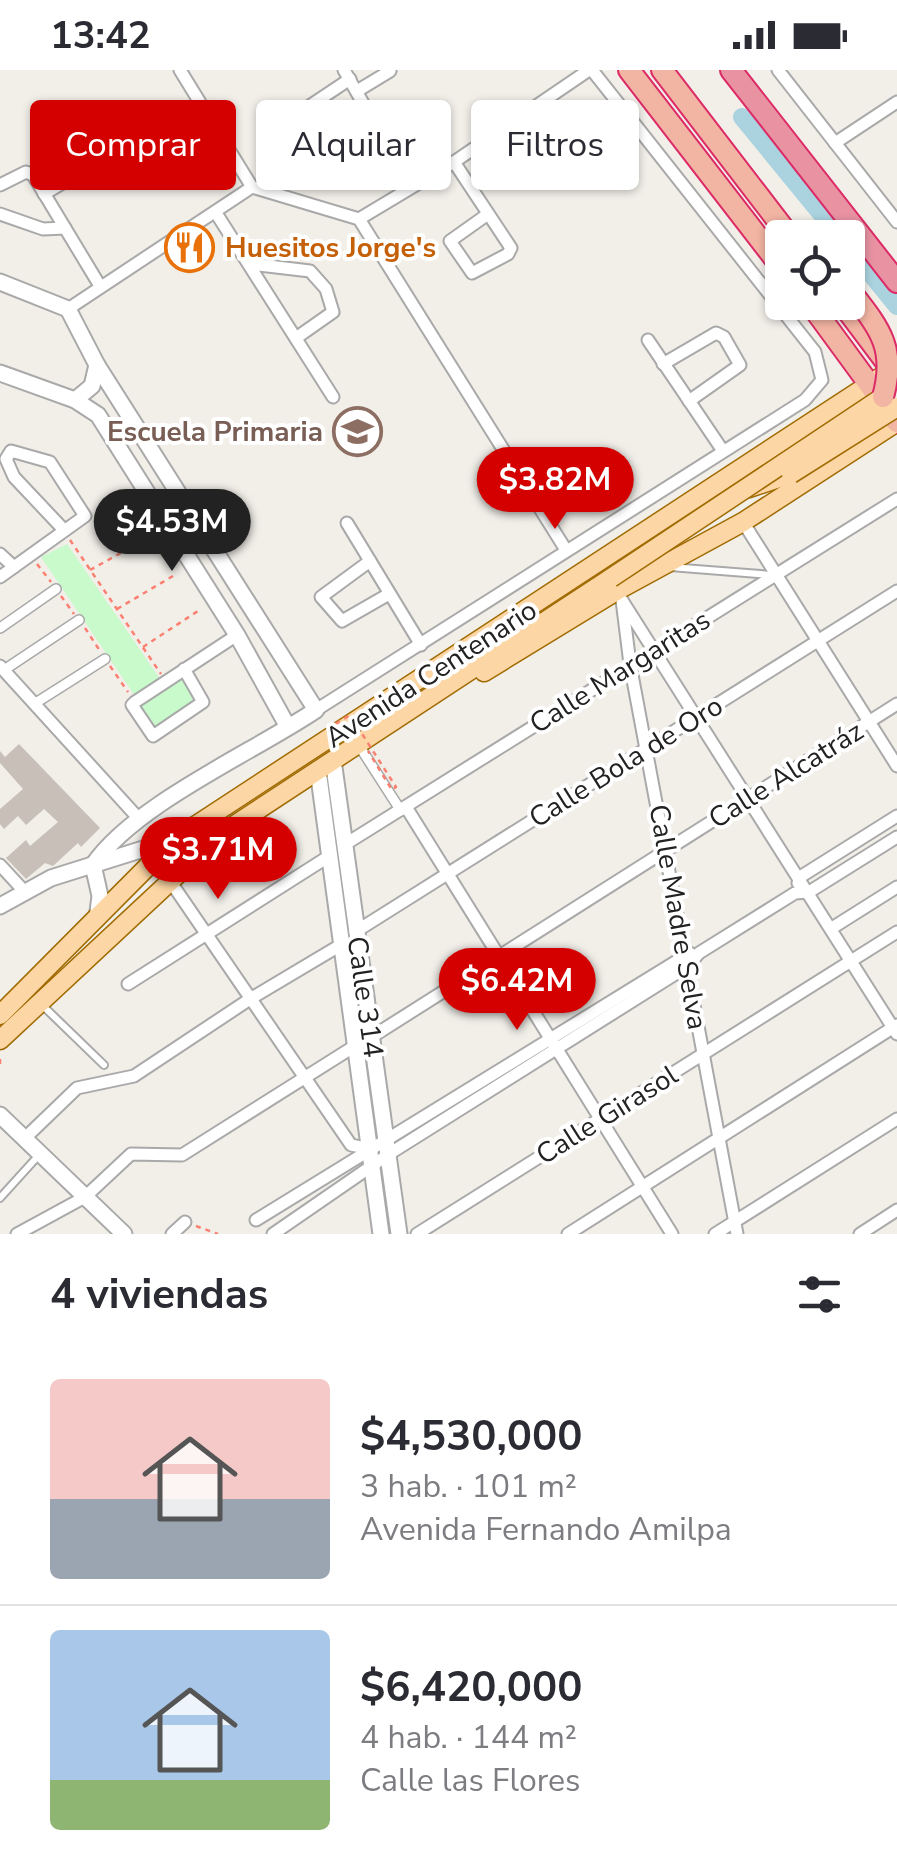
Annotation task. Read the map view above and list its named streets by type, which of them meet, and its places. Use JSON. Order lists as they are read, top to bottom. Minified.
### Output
{"streets":{"main road":["Avenida Centenario"],"street":["Calle Margaritas","Calle Bola de Oro","Calle Alcatráz","Calle Madre Selva","Calle 314","Calle Girasol"]},"crossings":[["Calle Margaritas","Calle Madre Selva"],["Calle Margaritas","Calle 314"],["Avenida Centenario","Calle Madre Selva"],["Avenida Centenario","Calle 314"],["Calle Bola de Oro","Calle Madre Selva"],["Calle Bola de Oro","Calle 314"],["Calle Alcatráz","Calle Madre Selva"],["Calle Alcatráz","Calle 314"],["Calle Madre Selva","Calle Girasol"]],"places":{"restaurant":["Huesitos Jorge's"],"school or university":["Escuela Primaria"]},"page":{"status":"13:42","chip":["Comprar","Alquilar","Filtros"],"price":["$3.82M","$4.53M","$3.71M","$6.42M"],"heading":"4 viviendas","list":[{"name":"$4,530,000","note":"3 hab. · 101 m² · Avenida Fernando Amilpa"},{"name":"$6,420,000","note":"4 hab. · 144 m² · Calle las Flores"}]}}
